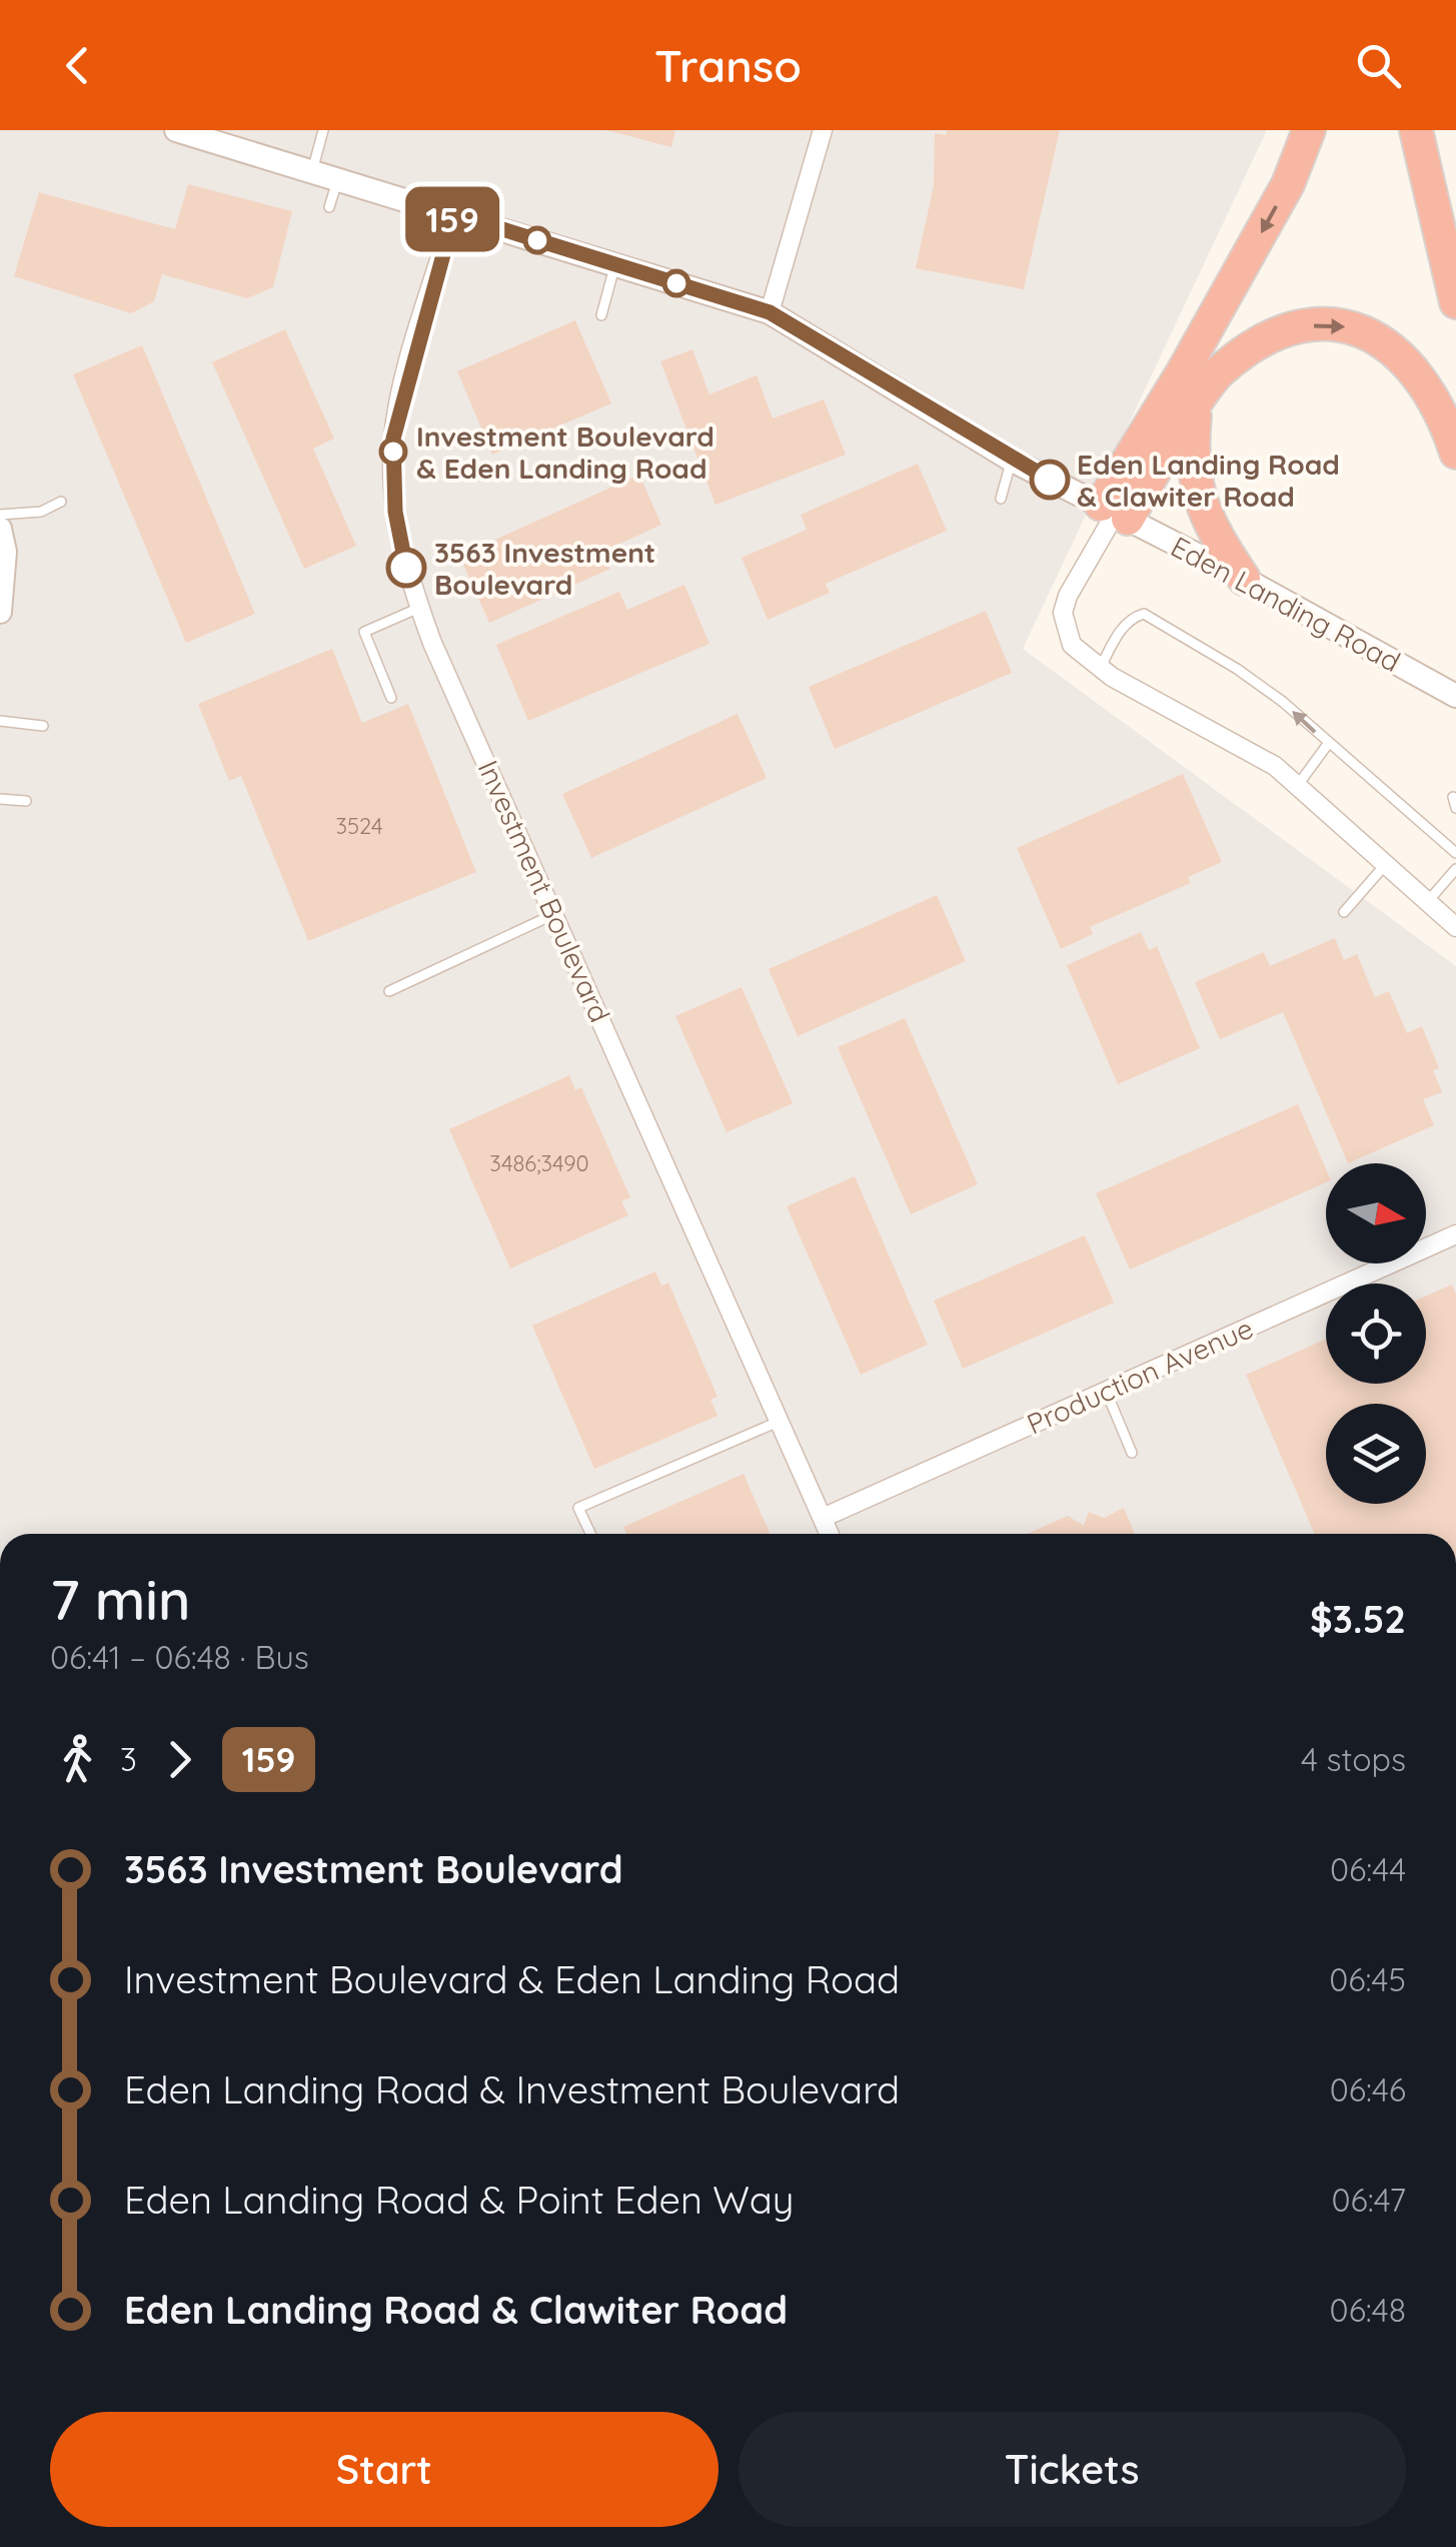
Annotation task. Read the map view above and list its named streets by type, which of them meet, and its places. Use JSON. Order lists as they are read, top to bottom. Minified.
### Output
{"streets":{"street":["Eden Landing Road","Investment Boulevard","Production Avenue"]},"crossings":[["Eden Landing Road","Investment Boulevard"],["Investment Boulevard","Production Avenue"]],"places":["Investment Boulevard & Eden Landing Road","Eden Landing Road & Clawiter Road","3563 Investment Boulevard"],"lines":["bus line 159"],"house_numbers":["3524","3486;3490"],"north":"right","page":{"header":"Transo","on_map":"159","heading":["7 min","06:41 – 06:48 · Bus","$3.52"],"legs":["3","159","4 stops"],"list":[{"name":"3563 Investment Boulevard","value":"06:44"},{"name":"Investment Boulevard & Eden Landing Road","value":"06:45"},{"name":"Eden Landing Road & Investment Boulevard","value":"06:46"},{"name":"Eden Landing Road & Point Eden Way","value":"06:47"},{"name":"Eden Landing Road & Clawiter Road","value":"06:48"}],"buttons":["Start","Tickets"]}}
